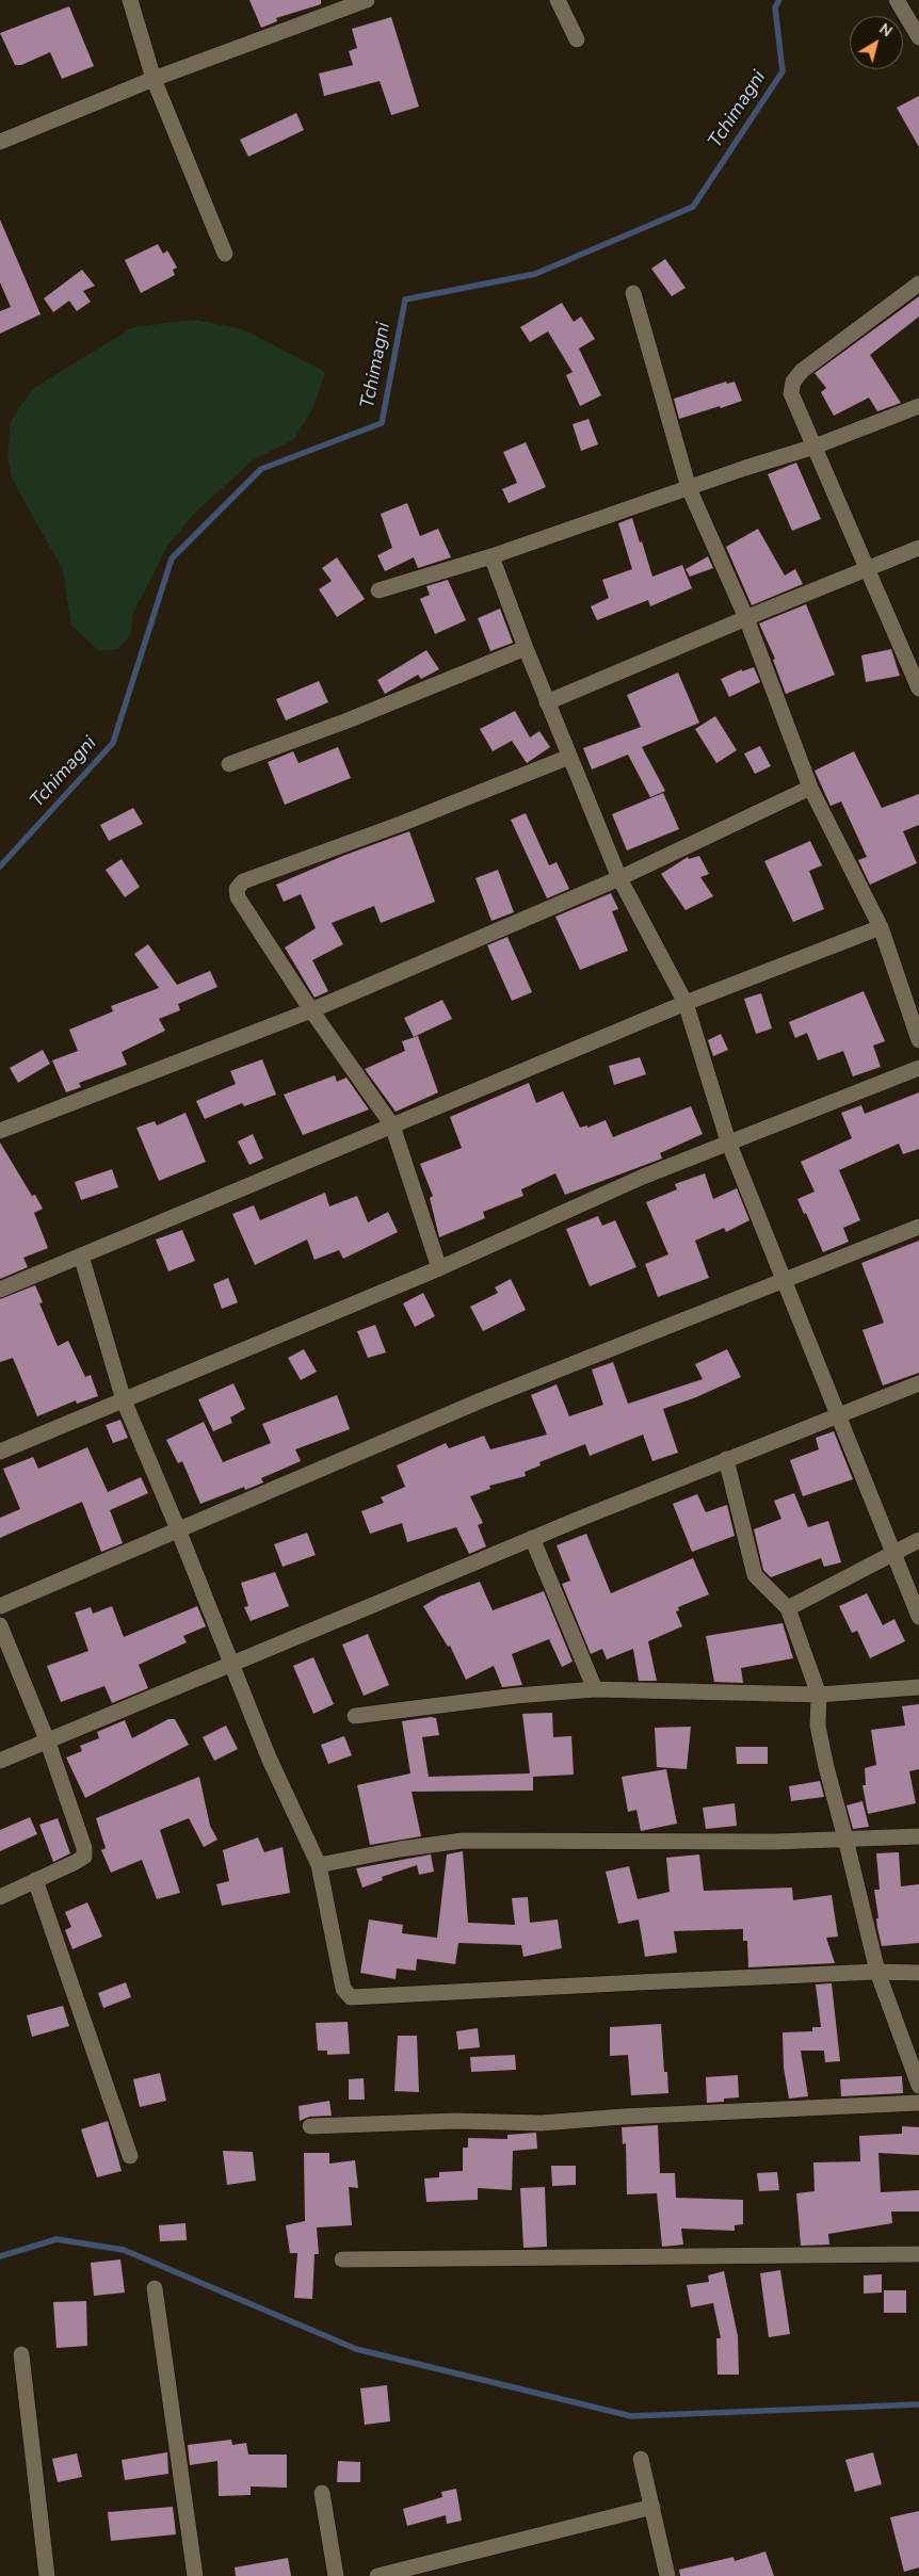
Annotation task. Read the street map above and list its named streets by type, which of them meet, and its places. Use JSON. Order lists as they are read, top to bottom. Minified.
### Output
{"water":["Tchimagni"],"north":"top right"}
